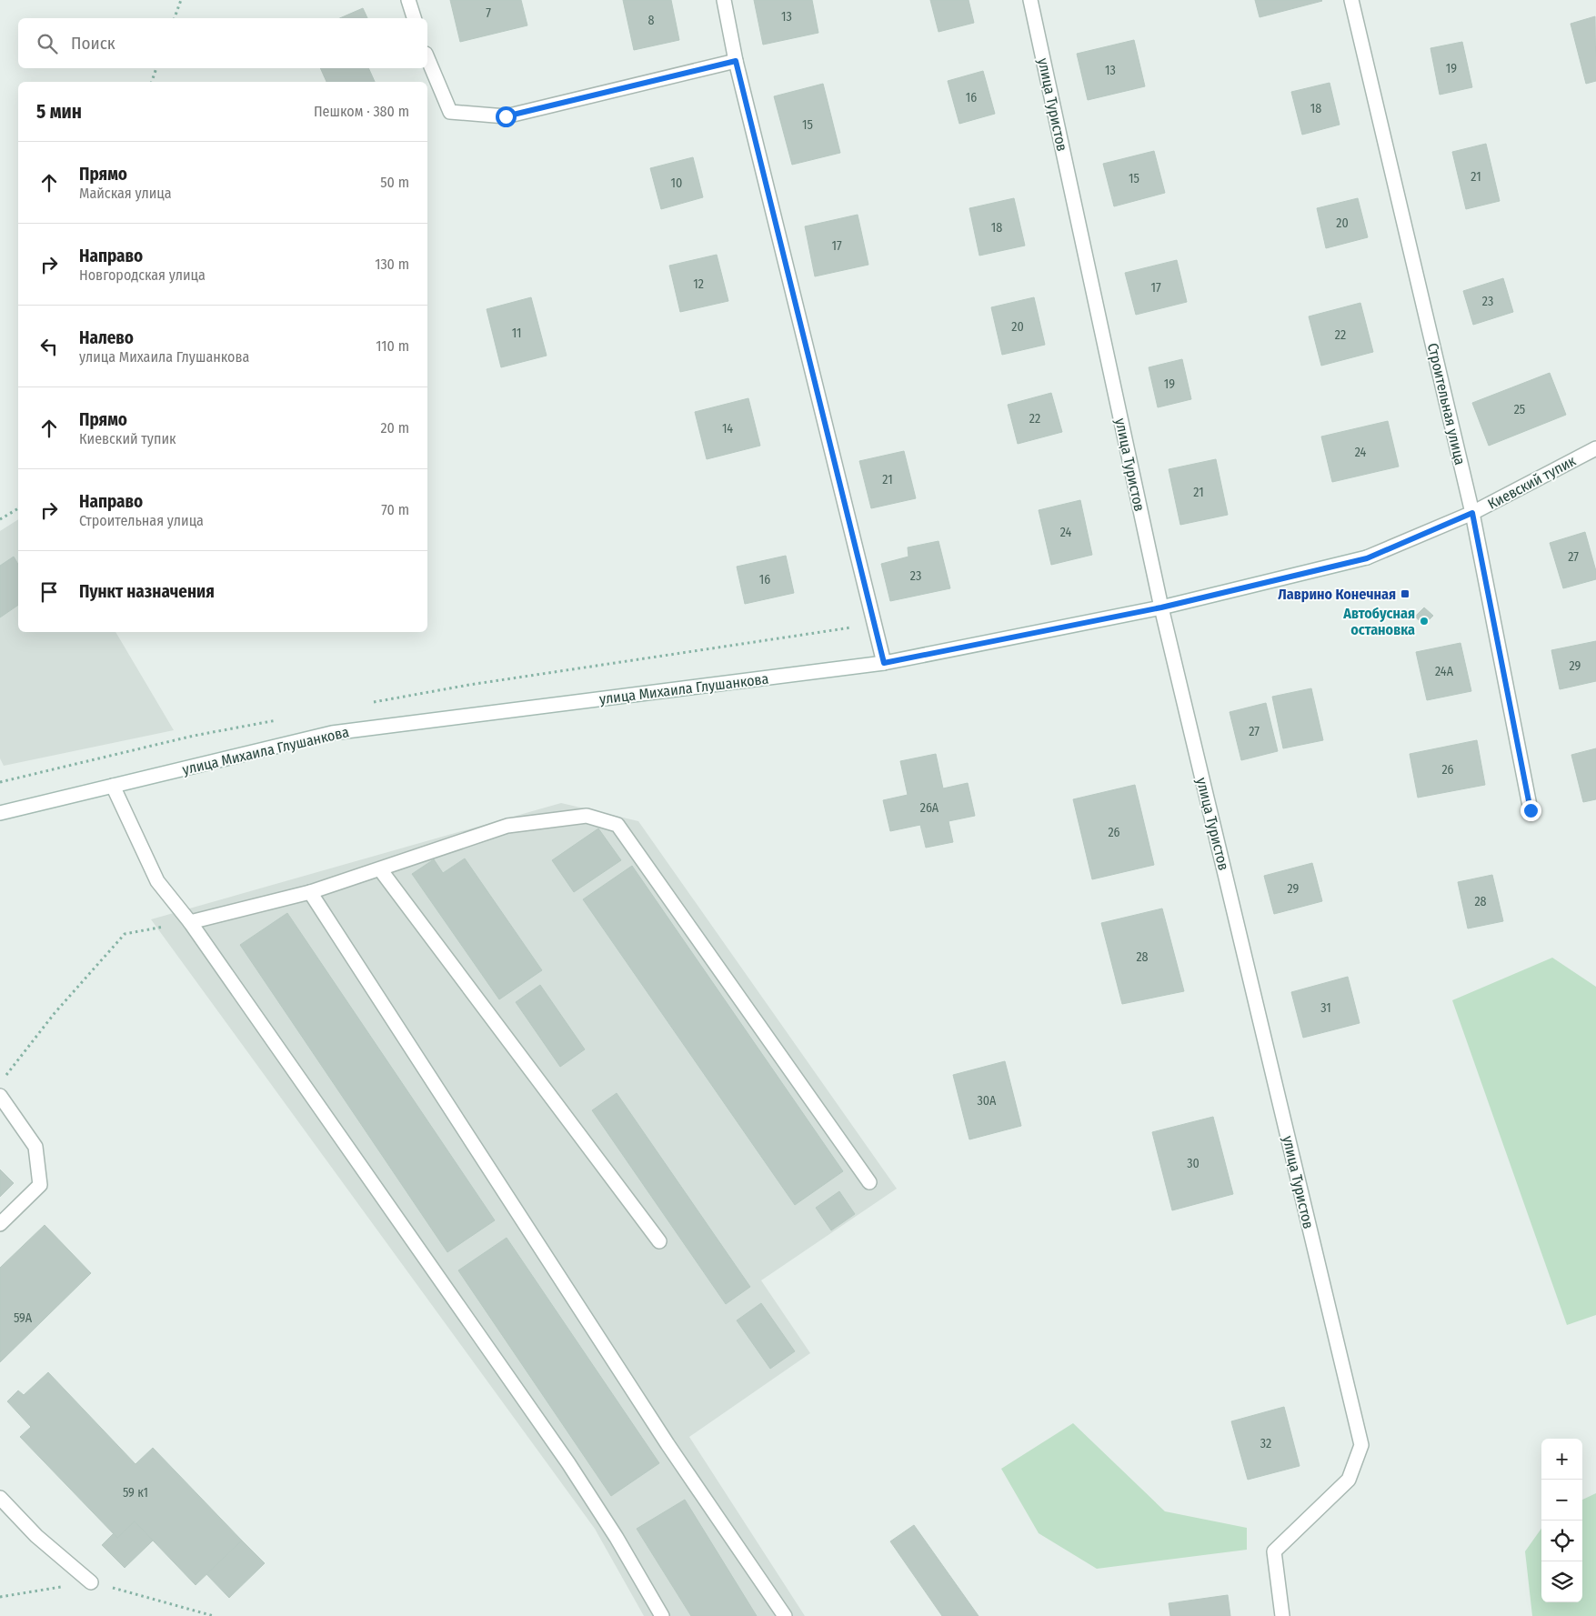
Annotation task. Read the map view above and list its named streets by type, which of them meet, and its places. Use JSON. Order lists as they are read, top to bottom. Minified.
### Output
{"streets":{"street":["улица Туристов","Строительная улица","Киевский тупик","улица Михаила Глушанкова"]},"crossings":[["улица Туристов","улица Михаила Глушанкова"],["Строительная улица","Киевский тупик"],["Киевский тупик","улица Михаила Глушанкова"]],"places":{"transit":["Лаврино Конечная"],"other":["Автобусная остановка"]},"house_numbers":["7","13","8","19","13","16","18","15","21","15","10","20","18","17","12","17","23","20","11","22","19","25","22","14","24","21","21","24","27","23","16","29","24А","27","26","26А","26","29","28","28","31","30А","30","59А","32","59 к1"],"page":{"search":"Поиск","heading":["5 мин","Пешком · 380 m"],"list":[["Прямо","Майская улица","50 m"],["Направо","Новгородская улица","130 m"],["Налево","улица Михаила Глушанкова","110 m"],["Прямо","Киевский тупик","20 m"],["Направо","Строительная улица","70 m"],"Пункт назначения"],"map_buttons":["+","−"]}}
